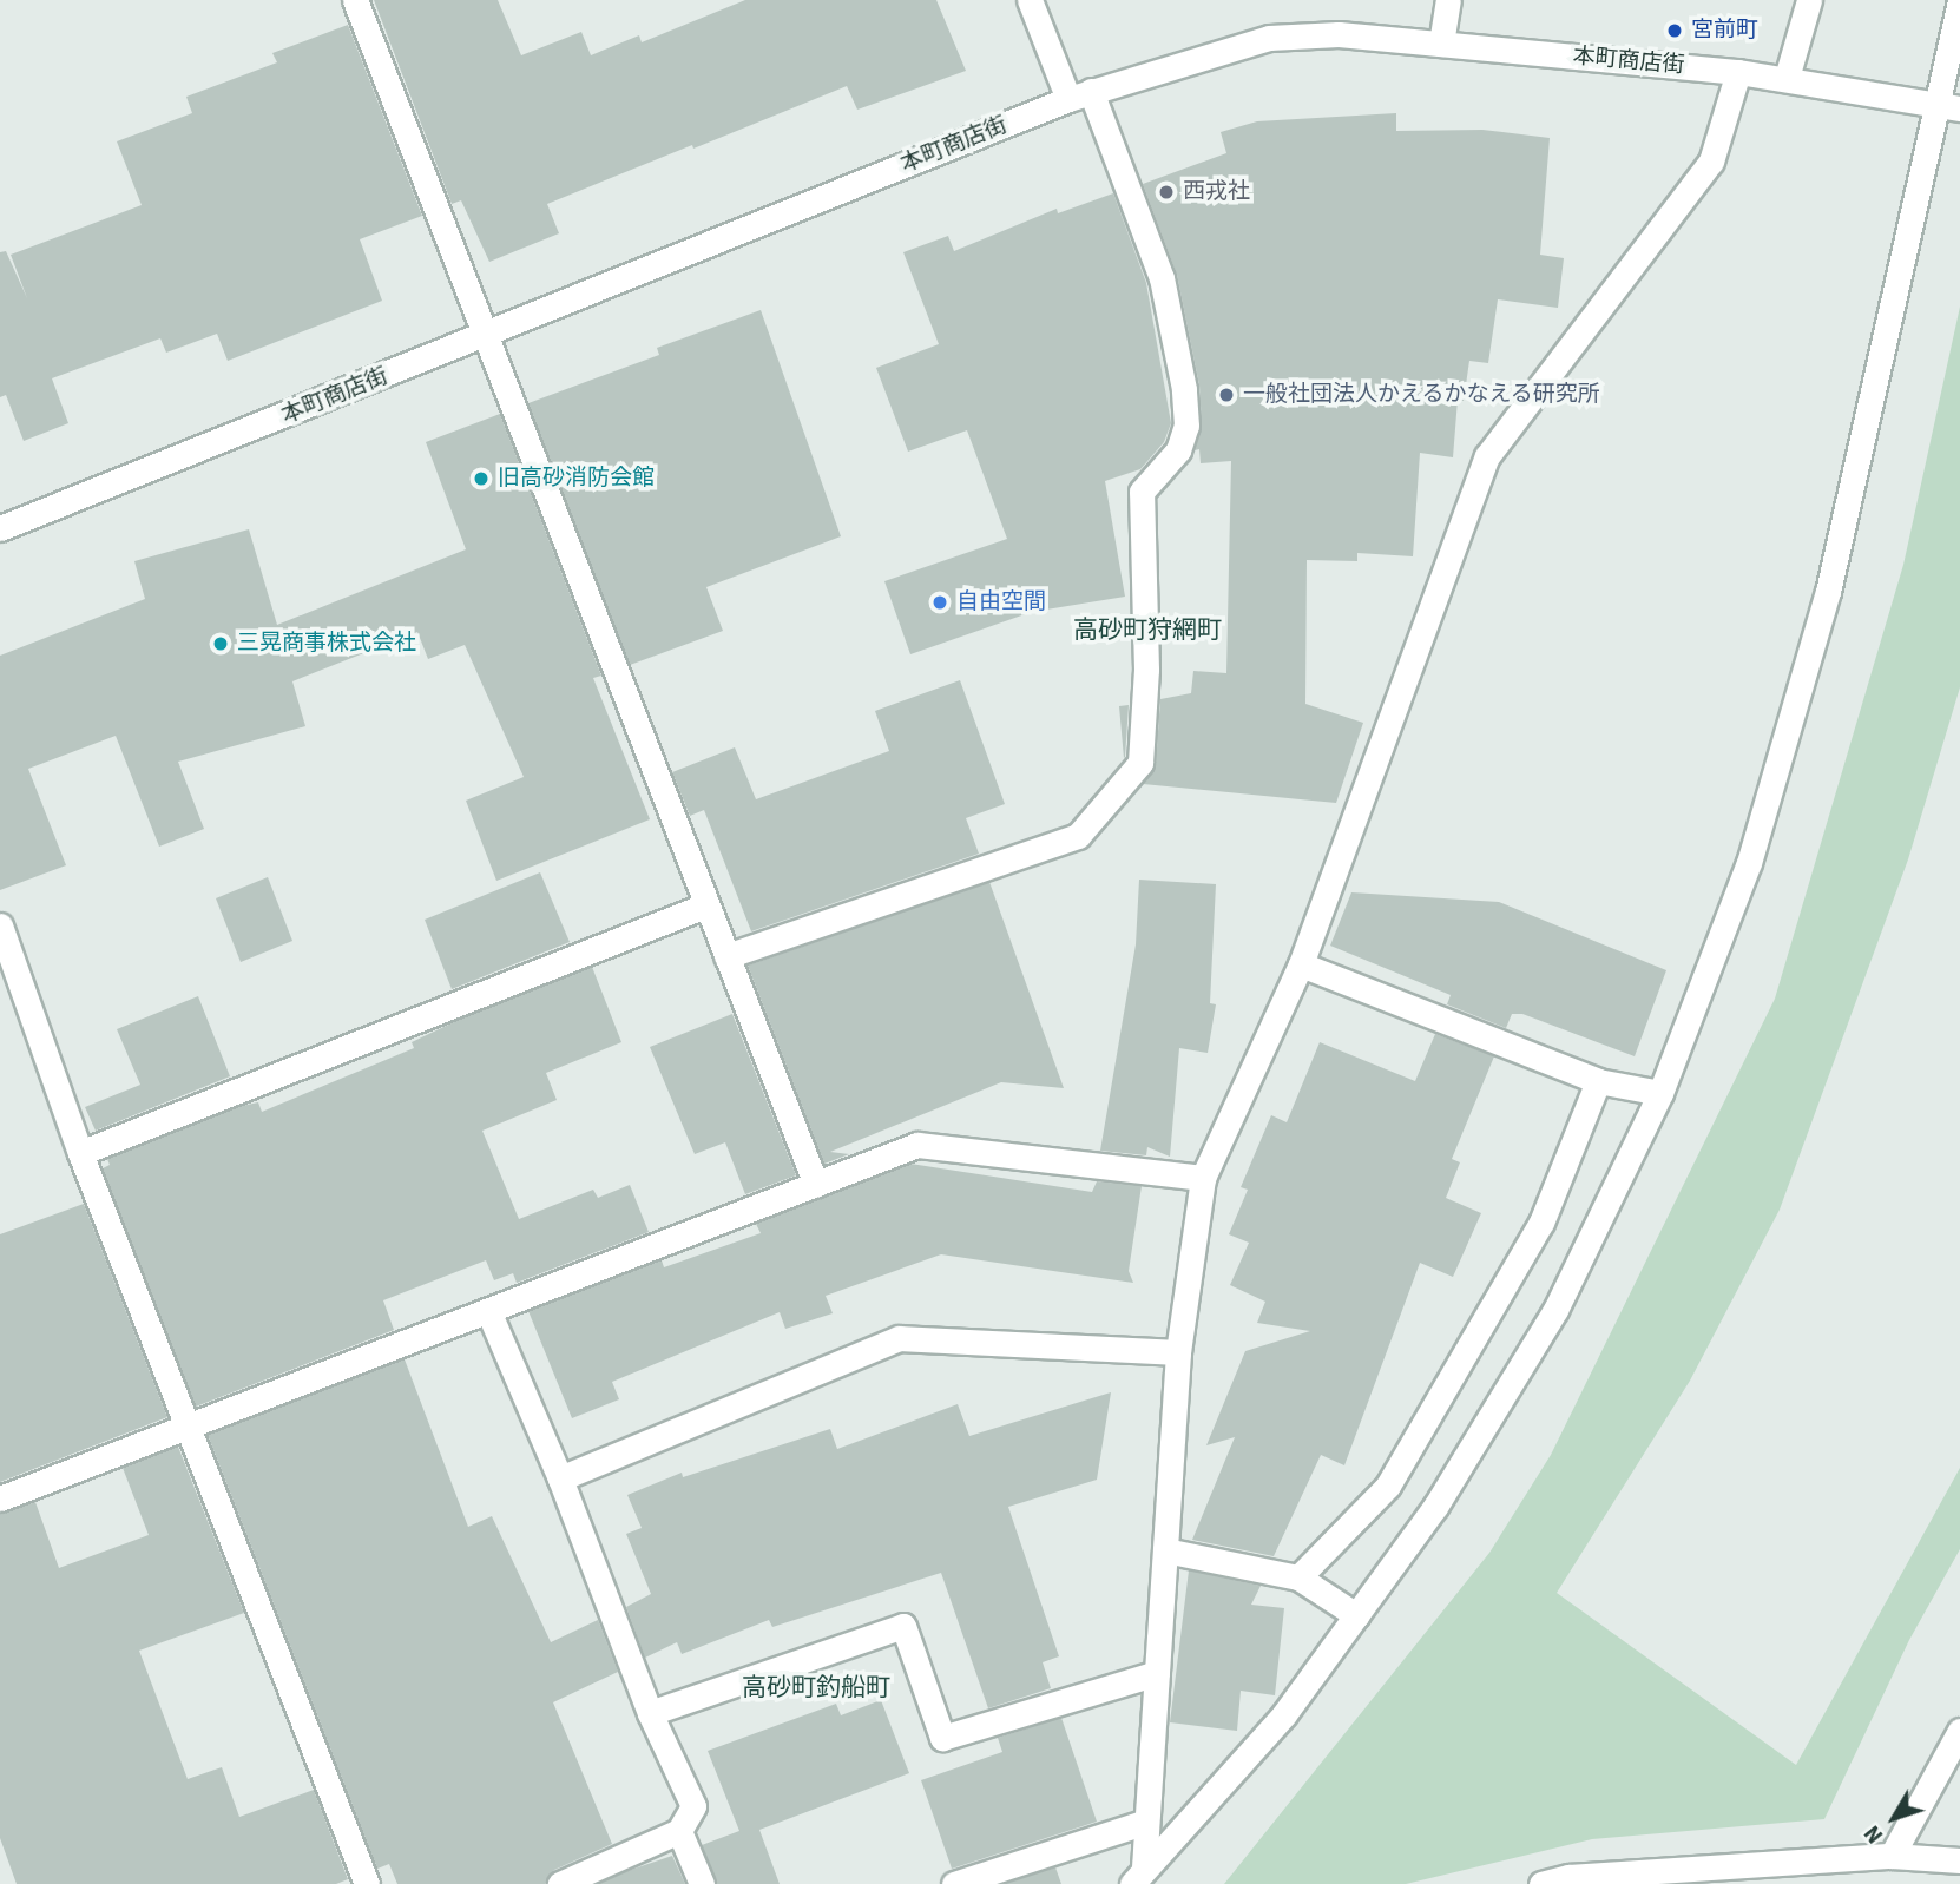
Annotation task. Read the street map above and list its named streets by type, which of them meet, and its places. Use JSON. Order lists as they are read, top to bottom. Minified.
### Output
{"streets":{"street":["本町商店街"]},"districts":["高砂町狩網町","高砂町釣船町"],"places":["宮前町","西戎社","一般社団法人かえるかなえる研究所","旧高砂消防会館","自由空間","三晃商事株式会社"],"north":"bottom left"}
